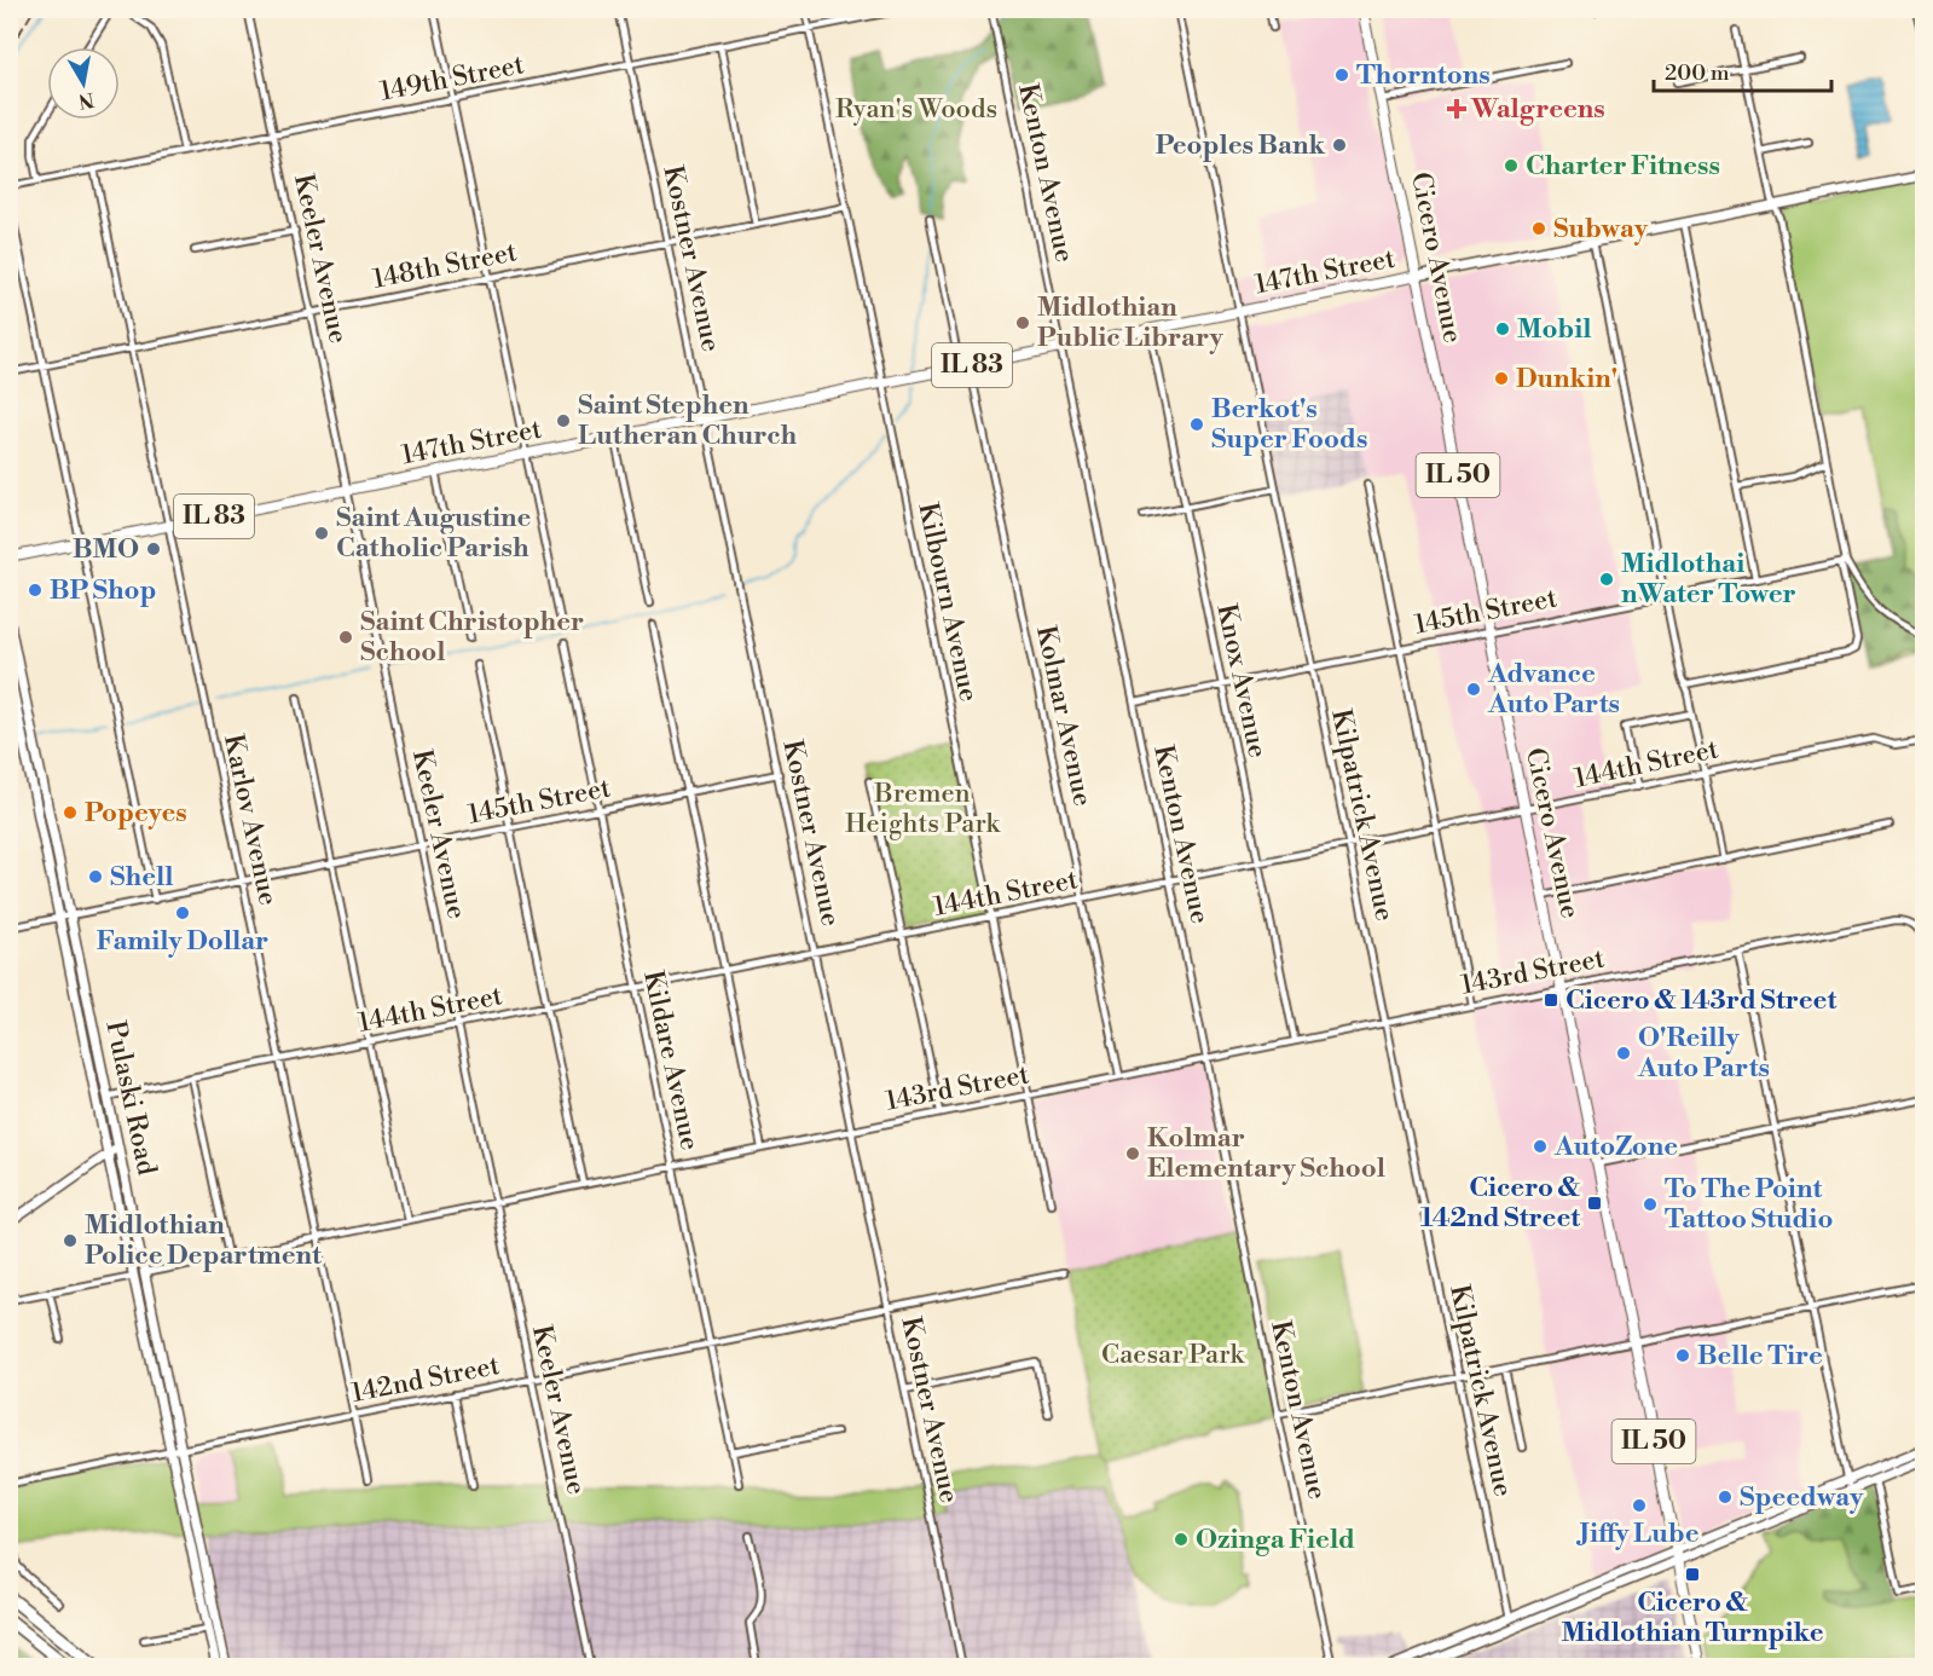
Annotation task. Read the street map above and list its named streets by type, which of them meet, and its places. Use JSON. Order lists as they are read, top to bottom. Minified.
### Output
{"streets":{"main road":["Cicero Avenue","147th Street","IL 83","IL 50","Pulaski Road"],"street":["149th Street","Kenton Avenue","Keeler Avenue","Kostner Avenue","148th Street","Kilbourn Avenue","145th Street","Knox Avenue","Kolmar Avenue","144th Street","Kilpatrick Avenue","Karlov Avenue","143rd Street","Kildare Avenue","142nd Street"]},"crossings":[["149th Street","Keeler Avenue"],["149th Street","Kostner Avenue"],["149th Street","Kilbourn Avenue"],["149th Street","Karlov Avenue"],["Kenton Avenue","147th Street"],["Kenton Avenue","145th Street"],["Kenton Avenue","144th Street"],["Kenton Avenue","143rd Street"],["Cicero Avenue","147th Street"],["Cicero Avenue","145th Street"],["Cicero Avenue","144th Street"],["Cicero Avenue","143rd Street"],["Keeler Avenue","148th Street"],["Keeler Avenue","147th Street"],["Keeler Avenue","145th Street"],["Keeler Avenue","144th Street"],["Keeler Avenue","143rd Street"],["Keeler Avenue","142nd Street"],["Kostner Avenue","148th Street"],["Kostner Avenue","147th Street"],["Kostner Avenue","145th Street"],["Kostner Avenue","144th Street"],["Kostner Avenue","143rd Street"],["Kostner Avenue","142nd Street"],["148th Street","Kilbourn Avenue"],["148th Street","Karlov Avenue"],["147th Street","Kilbourn Avenue"],["147th Street","Knox Avenue"],["147th Street","Kolmar Avenue"],["147th Street","Kilpatrick Avenue"],["147th Street","Karlov Avenue"],["Kilbourn Avenue","144th Street"],["Kilbourn Avenue","143rd Street"],["145th Street","Knox Avenue"],["145th Street","Kilpatrick Avenue"],["145th Street","Karlov Avenue"],["145th Street","Kildare Avenue"],["145th Street","Pulaski Road"],["Knox Avenue","144th Street"],["Knox Avenue","143rd Street"],["Kolmar Avenue","144th Street"],["Kolmar Avenue","143rd Street"],["144th Street","Kilpatrick Avenue"],["144th Street","Karlov Avenue"],["144th Street","Kildare Avenue"],["144th Street","Pulaski Road"],["Kilpatrick Avenue","143rd Street"],["Karlov Avenue","143rd Street"],["Karlov Avenue","142nd Street"],["143rd Street","Kildare Avenue"],["143rd Street","Pulaski Road"],["Kildare Avenue","142nd Street"],["Pulaski Road","142nd Street"]],"parks":["Ryan's Woods","Bremen Heights Park","Caesar Park"],"places":{"other":["Thorntons","Peoples Bank","Charter Fitness","Subway","Midlothian Public Library","Mobil","Dunkin'","Saint Stephen Lutheran Church","Berkot's Super Foods","Saint Augustine Catholic Parish","BMO","Midlothai nWater Tower","BP Shop","Saint Christopher School","Advance Auto Parts","Popeyes","Shell","Family Dollar","O'Reilly Auto Parts","AutoZone","Kolmar Elementary School","To The Point Tattoo Studio","Midlothian Police Department","Belle Tire","Speedway","Jiffy Lube","Ozinga Field"],"health":["Walgreens"],"transit":["Cicero & 143rd Street","Cicero & 142nd Street","Cicero & Midlothian Turnpike"]},"scale_bar":"200 m","north":"bottom"}
